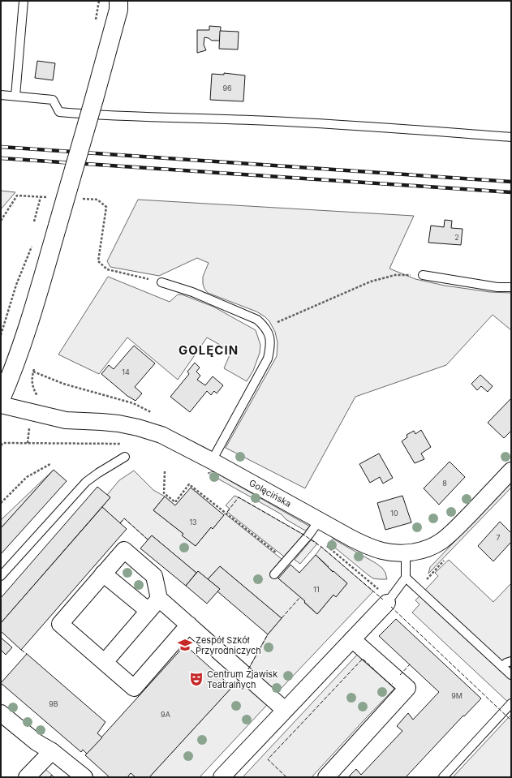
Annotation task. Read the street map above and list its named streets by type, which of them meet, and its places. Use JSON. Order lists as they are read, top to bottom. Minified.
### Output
{"streets":{"street":["Golęcińska"]},"districts":["GOLĘCIN"],"places":{"school or university":["Zespół Szkół Przyrodniczych"],"theatre":["Centrum Zjawisk Teatralnych"]},"house_numbers":["96","2","14","8","10","13","7","11","9M","9B","9A"]}
